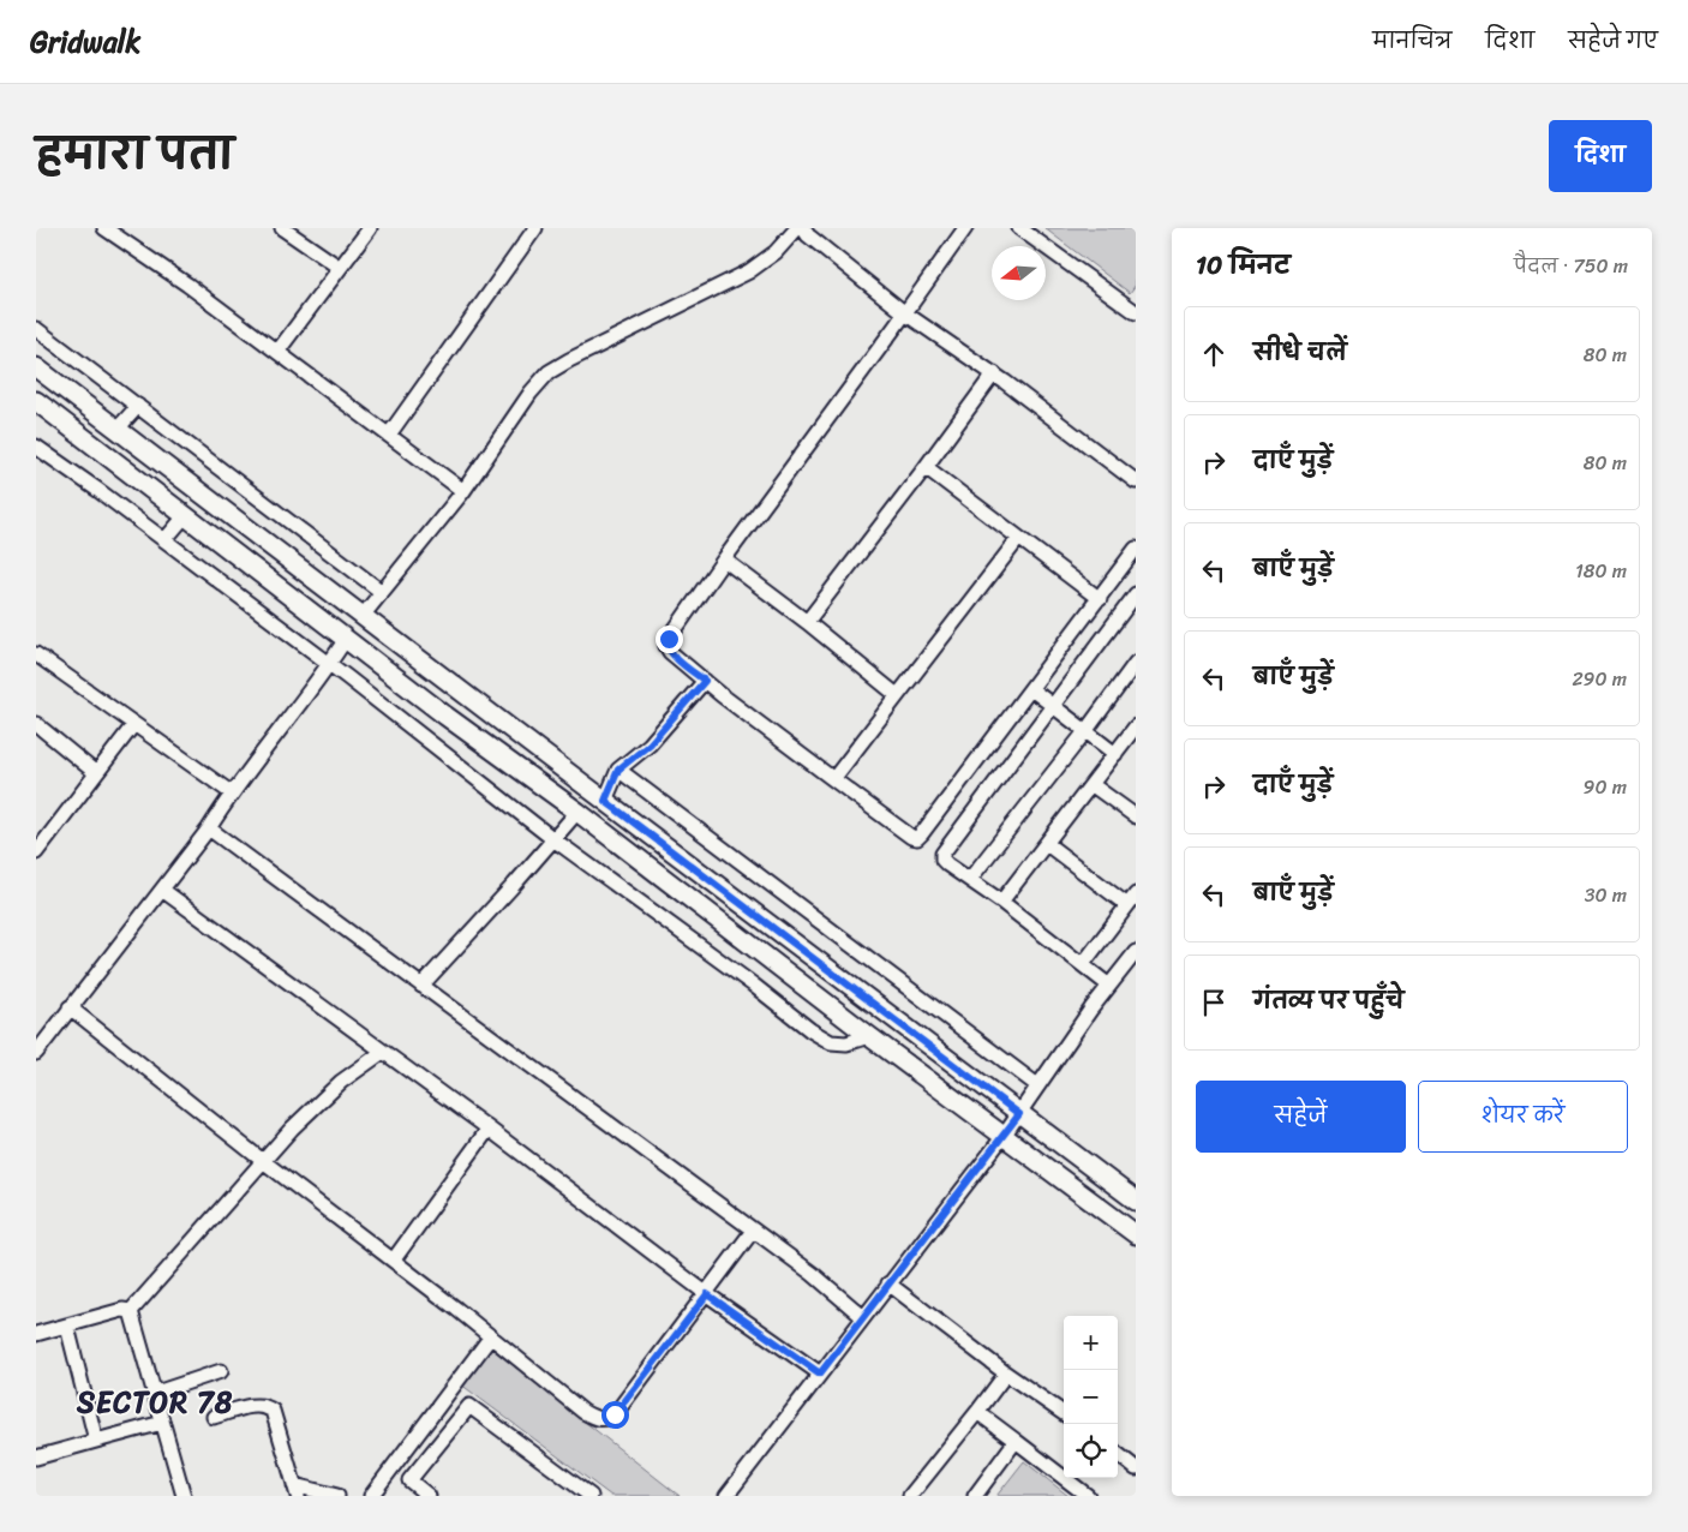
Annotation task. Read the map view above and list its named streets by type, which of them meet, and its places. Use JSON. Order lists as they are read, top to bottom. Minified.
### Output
{"districts":["SECTOR 78"],"north":"left","page":{"header":"Gridwalk","nav":["मानचित्र","दिशा","सहेजे गए"],"title":"हमारा पता","buttons":["दिशा",["सहेजें","शेयर करें"]],"heading":["10 मिनट","पैदल · 750 m"],"list":[["सीधे चलें","80 m"],["दाएँ मुड़ें","80 m"],["बाएँ मुड़ें","180 m"],["बाएँ मुड़ें","290 m"],["दाएँ मुड़ें","90 m"],["बाएँ मुड़ें","30 m"],"गंतव्य पर पहुँचे"],"map_buttons":["+","−"]}}
